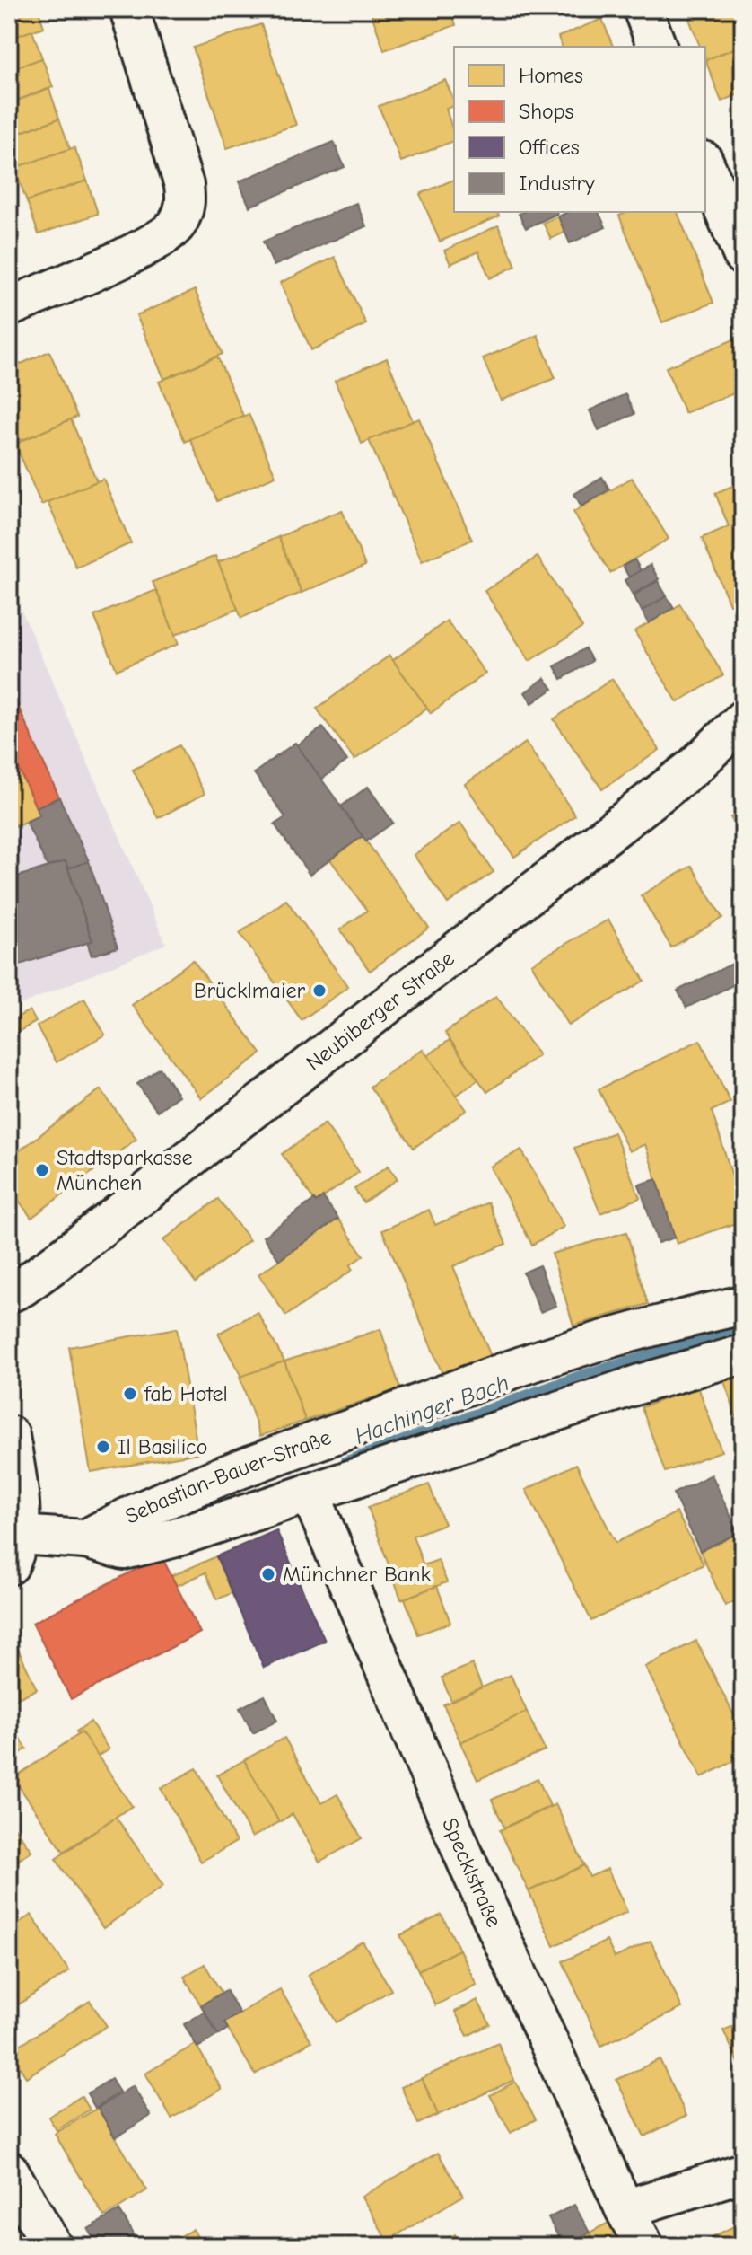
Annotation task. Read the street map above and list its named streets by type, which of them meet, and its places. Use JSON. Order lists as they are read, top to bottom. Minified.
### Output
{"streets":{"street":["Neubiberger Straße","Sebastian-Bauer-Straße","Specklstraße"]},"crossings":[["Sebastian-Bauer-Straße","Specklstraße"]],"water":["Hachinger Bach"],"places":["Brücklmaier","Stadtsparkasse München","fab Hotel","Il Basilico","Münchner Bank"],"legend":["Homes","Shops","Offices","Industry"]}
